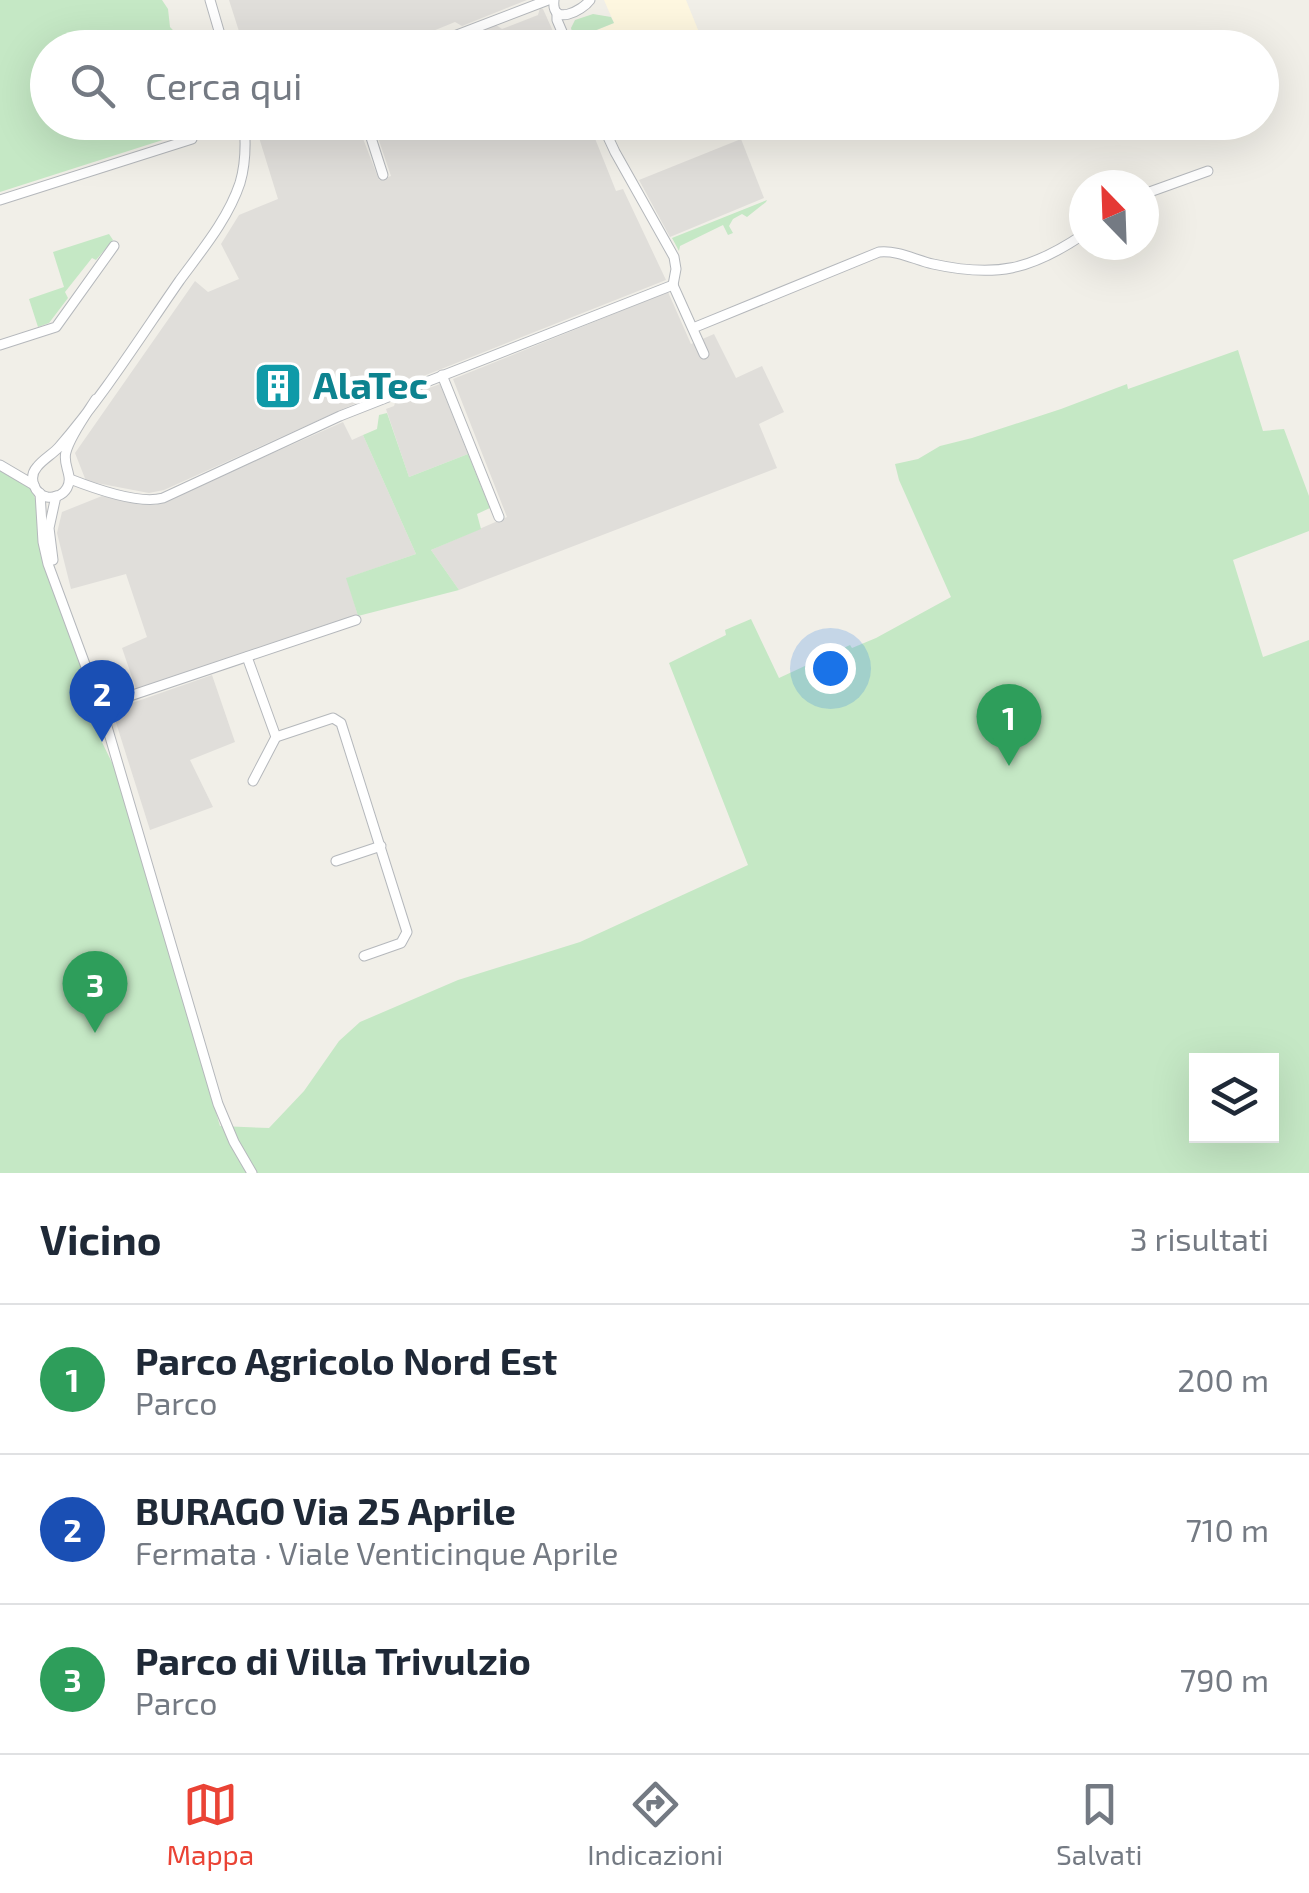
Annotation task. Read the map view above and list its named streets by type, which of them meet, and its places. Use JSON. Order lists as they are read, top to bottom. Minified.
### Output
{"places":{"building":["AlaTec"]},"north":"top left","page":{"search":"Cerca qui","pins":["2","1","3"],"heading":["Vicino","3 risultati"],"list":[{"mark":"1","name":"Parco Agricolo Nord Est","note":"Parco","value":"200 m"},{"mark":"2","name":"BURAGO Via 25 Aprile","note":"Fermata · Viale Venticinque Aprile","value":"710 m"},{"mark":"3","name":"Parco di Villa Trivulzio","note":"Parco","value":"790 m"}],"nav":["Mappa","Indicazioni","Salvati"]}}
